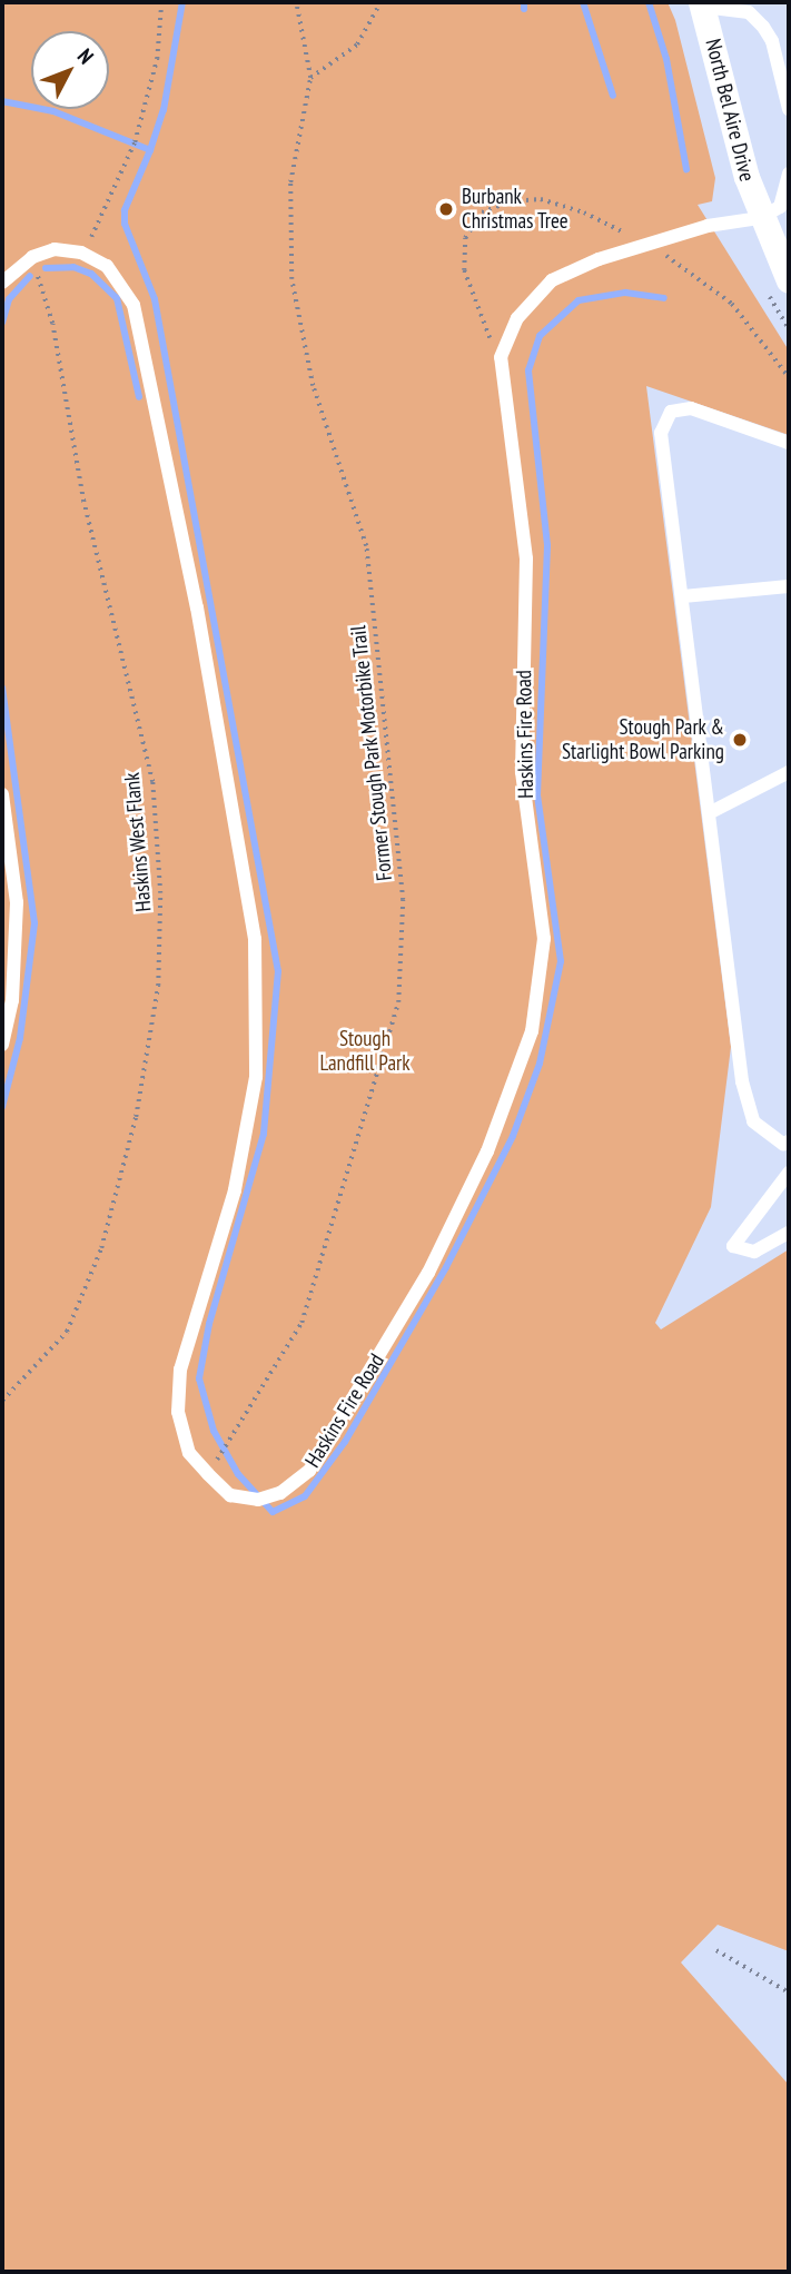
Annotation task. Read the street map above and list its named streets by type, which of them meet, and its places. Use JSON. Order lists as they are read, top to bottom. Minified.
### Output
{"streets":{"street":["North Bel Aire Drive"],"lane":["Haskins Fire Road"],"path":["Former Stough Park Motorbike Trail","Haskins West Flank"]},"crossings":[["North Bel Aire Drive","Haskins Fire Road"],["Haskins Fire Road","Former Stough Park Motorbike Trail"]],"parks":["Stough Landfill Park"],"places":["Burbank Christmas Tree","Stough Park & Starlight Bowl Parking"],"north":"top right"}
